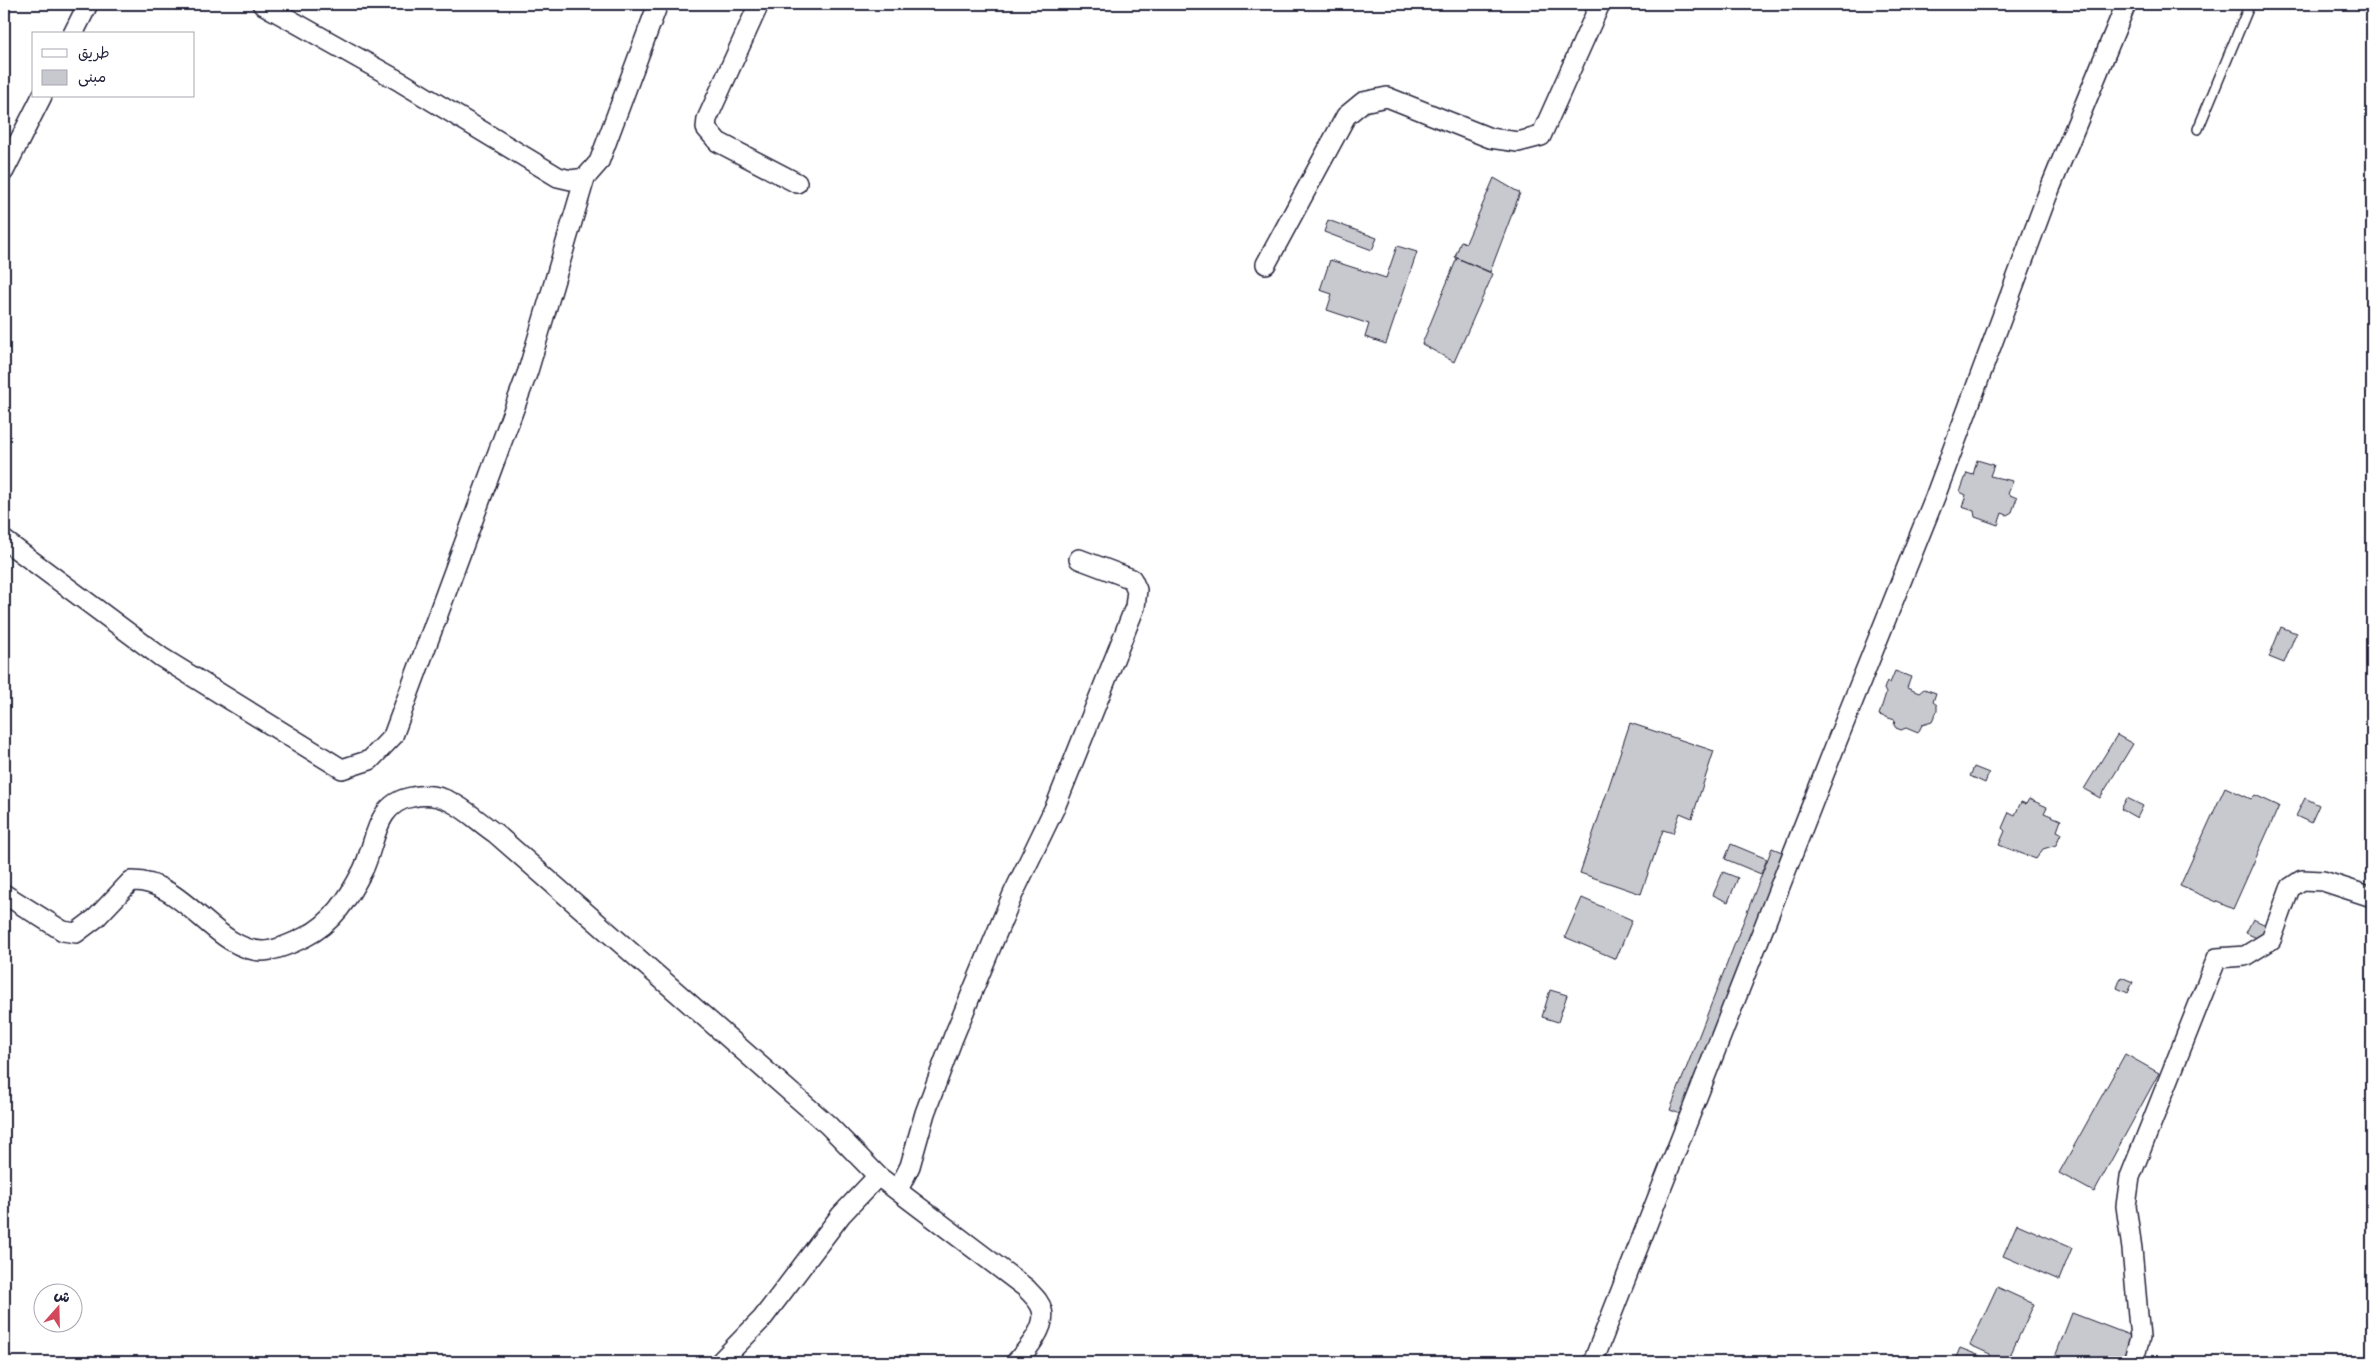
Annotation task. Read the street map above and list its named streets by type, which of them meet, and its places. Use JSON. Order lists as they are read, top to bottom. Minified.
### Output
{"legend":["طريق","مبنى"],"north":"top"}
